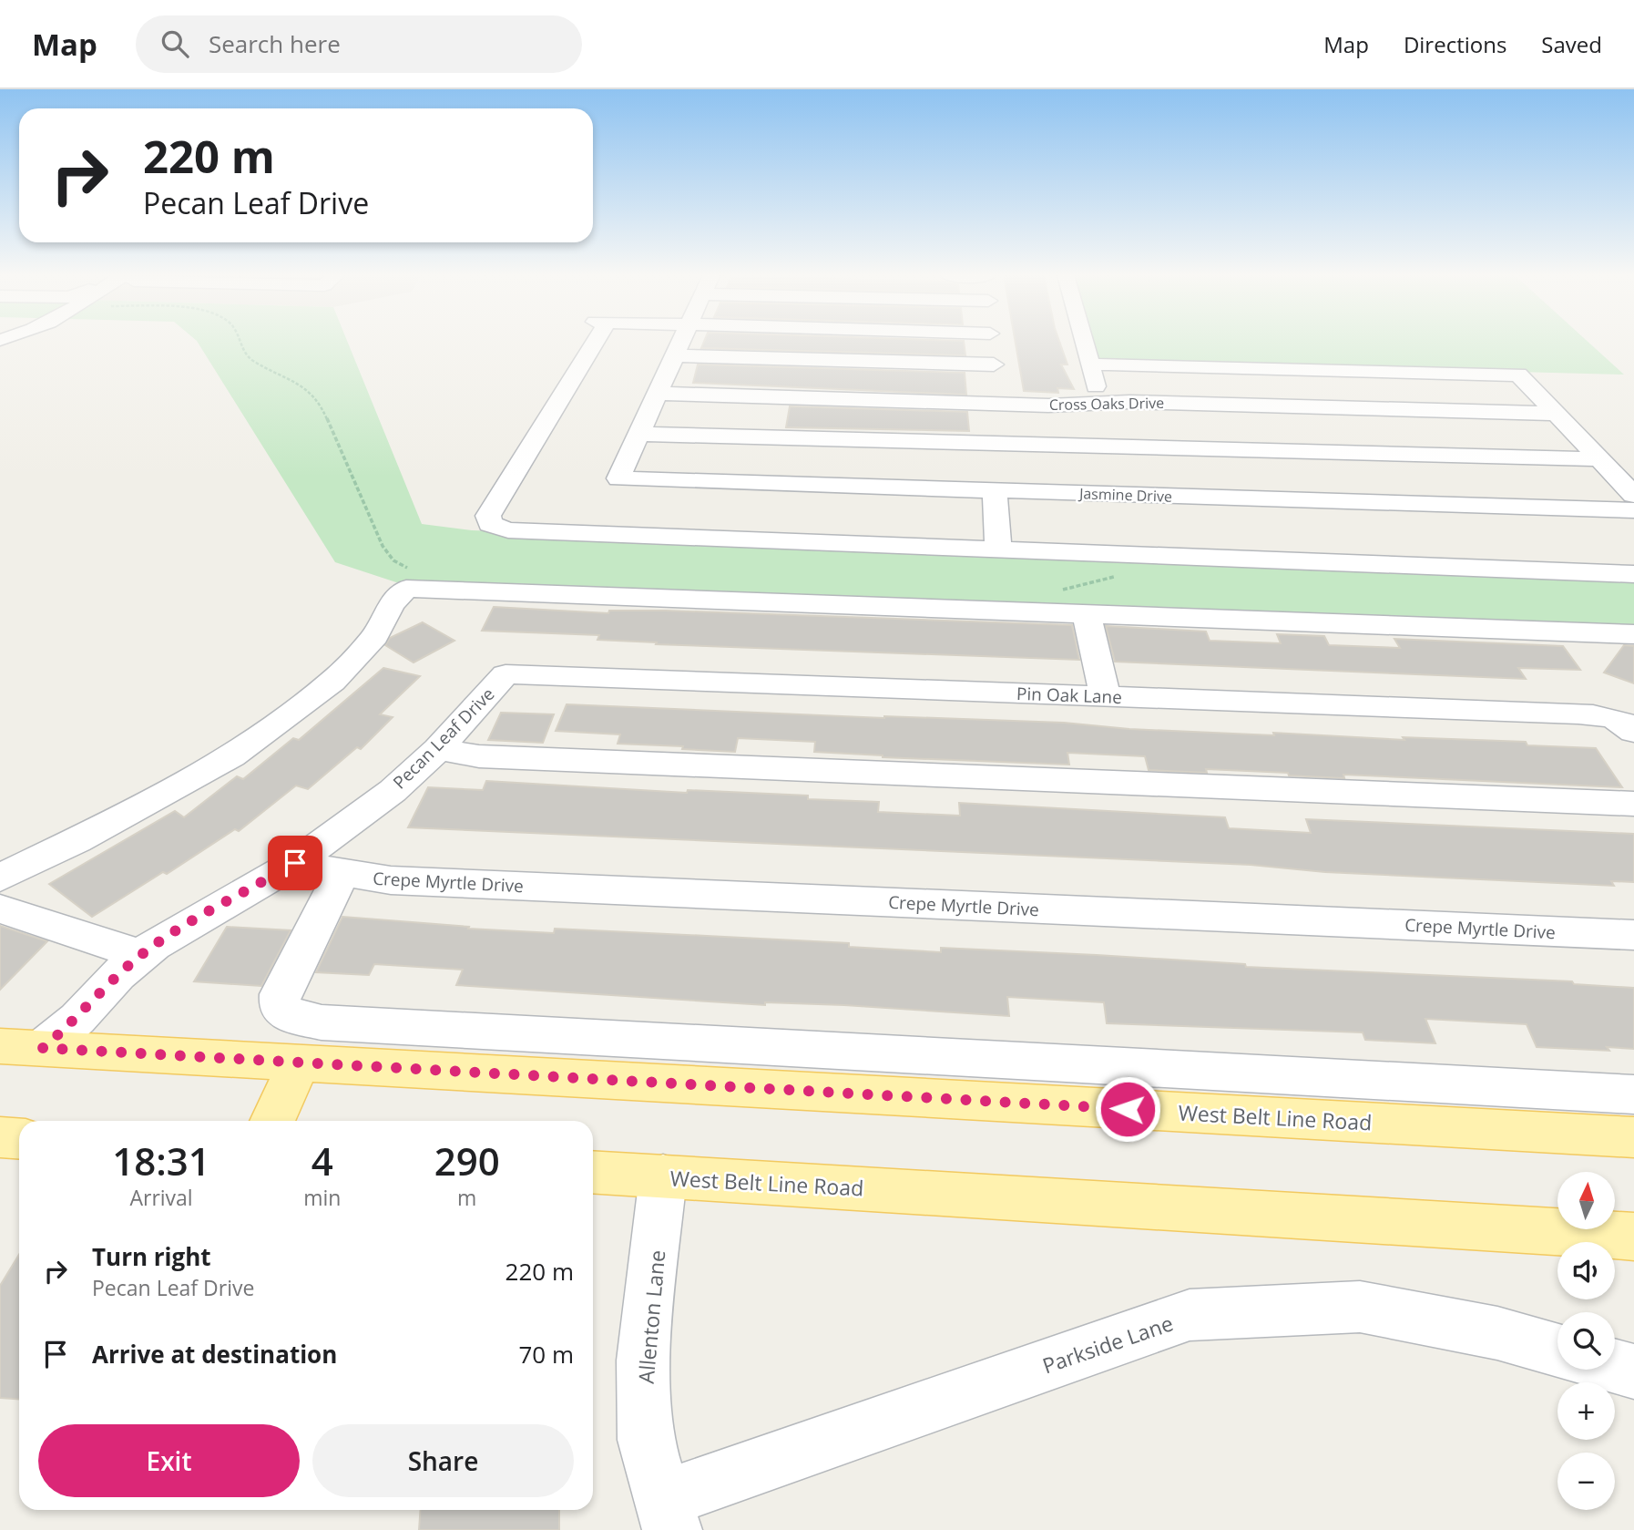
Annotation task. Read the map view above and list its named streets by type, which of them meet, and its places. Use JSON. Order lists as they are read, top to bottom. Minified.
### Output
{"streets":{"main road":["West Belt Line Road"],"street":["Cross Oaks Drive","Jasmine Drive","Pin Oak Lane","Pecan Leaf Drive","Crepe Myrtle Drive","Allenton Lane","Parkside Lane"]},"crossings":[["Pin Oak Lane","Pecan Leaf Drive"],["Pecan Leaf Drive","Crepe Myrtle Drive"],["Pecan Leaf Drive","West Belt Line Road"],["West Belt Line Road","Allenton Lane"],["Allenton Lane","Parkside Lane"]],"north":"top","page":{"header":"Map","search":"Search here","nav":["Map","Directions","Saved"],"turn":["220 m","Pecan Leaf Drive"],"eta":["18:31","Arrival","4","min","290","m"],"map_buttons":["+","−"],"list":[{"name":"Turn right","note":"Pecan Leaf Drive","value":"220 m"},{"name":"Arrive at destination","value":"70 m"}],"buttons":["Exit","Share"]}}
